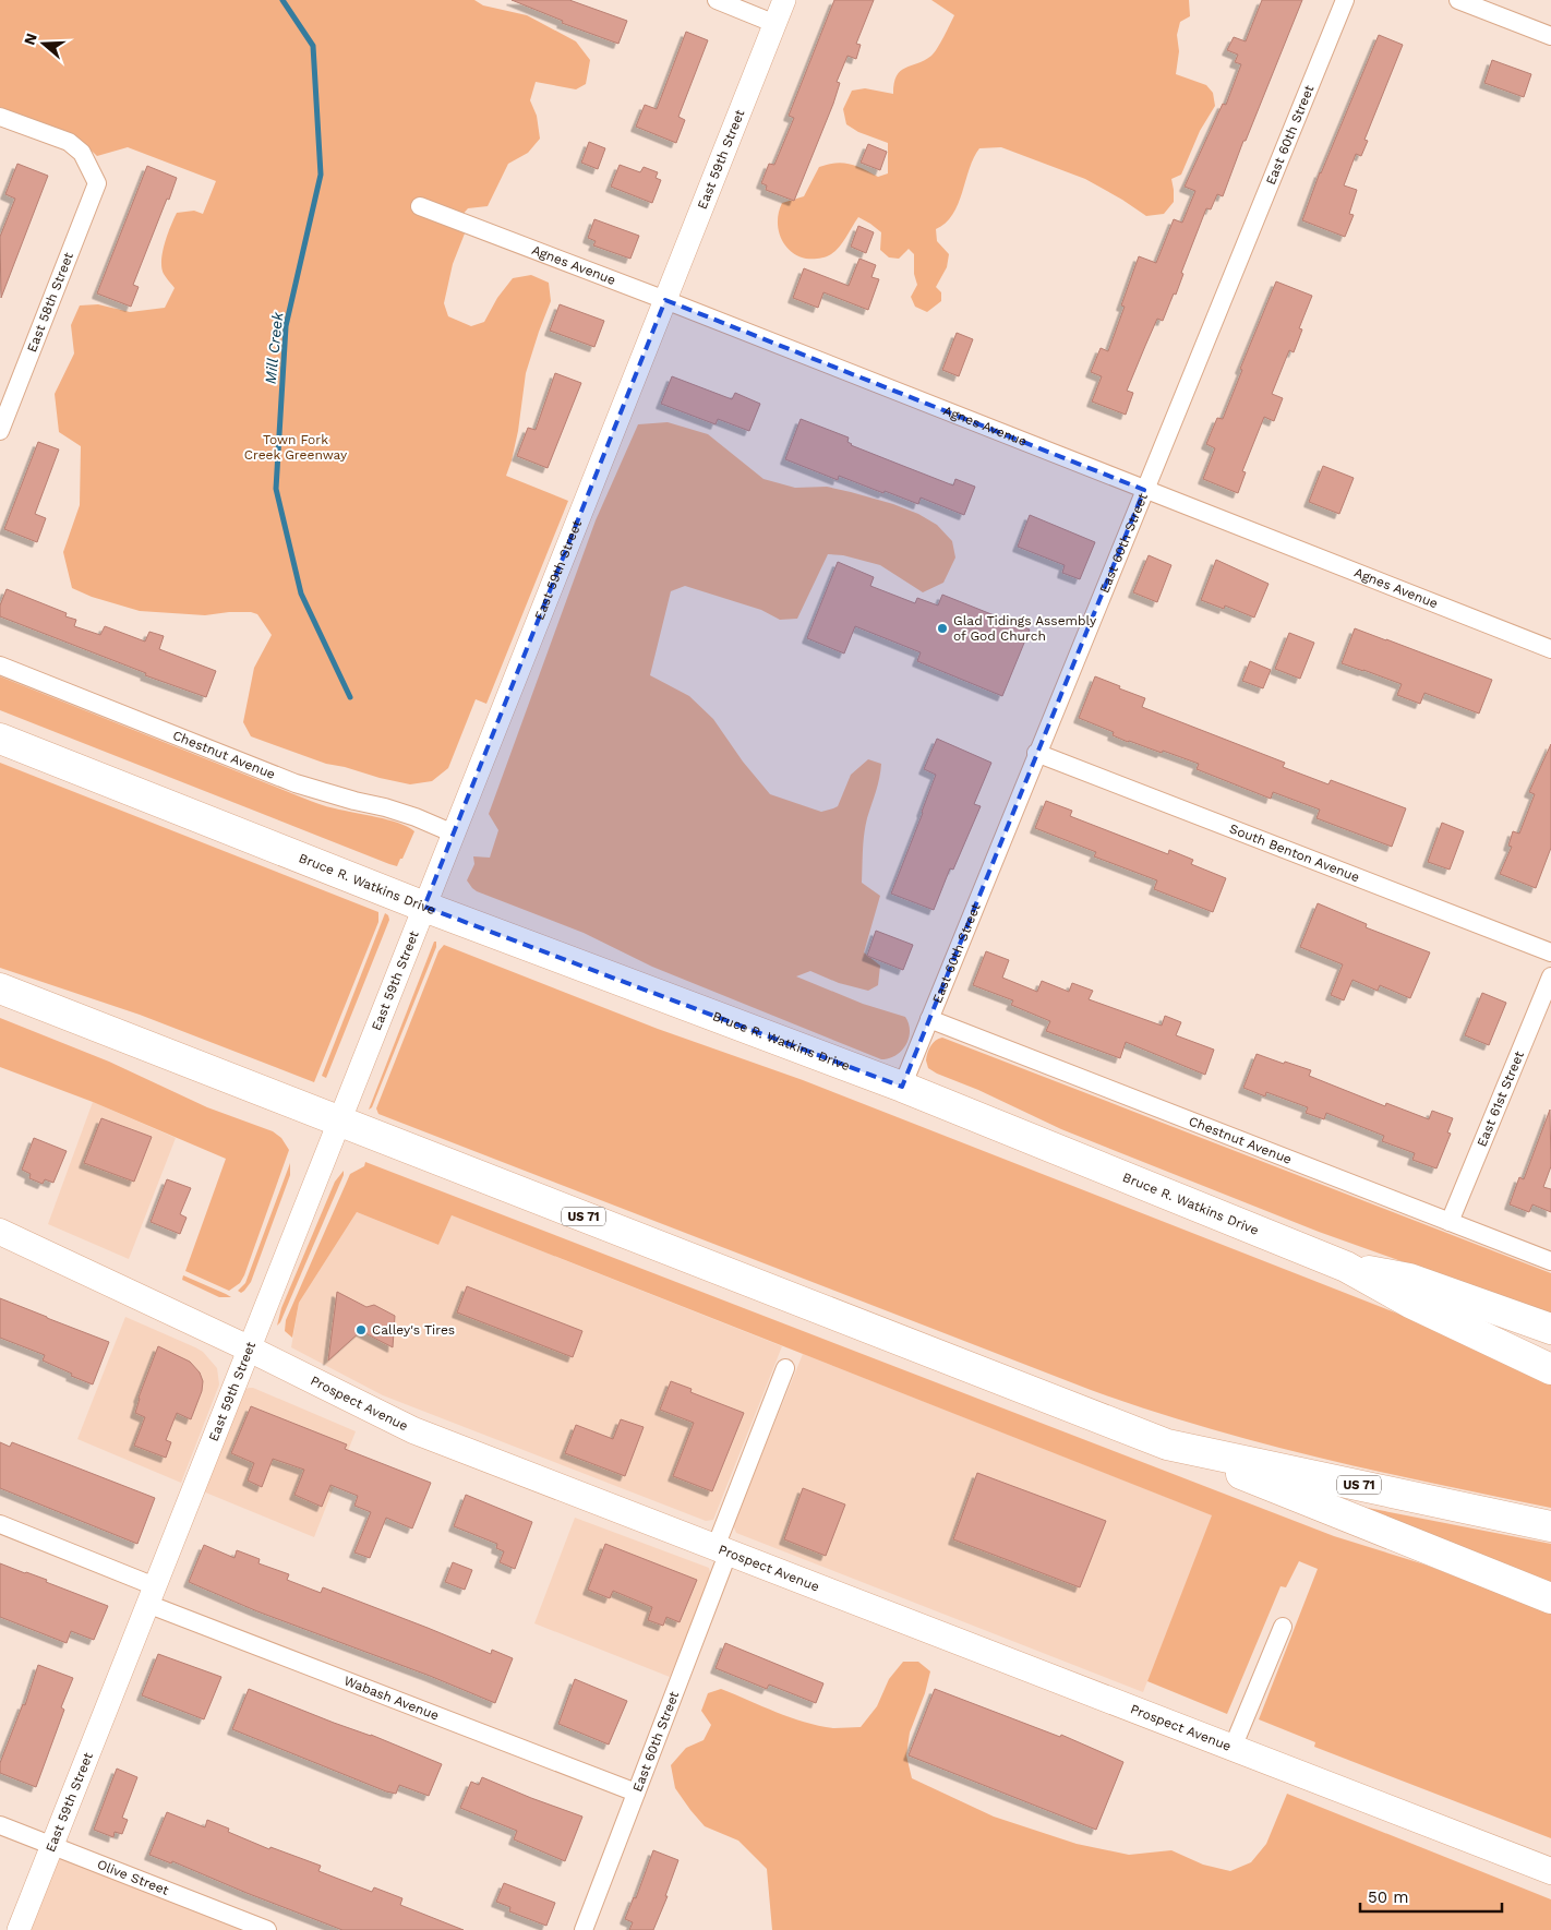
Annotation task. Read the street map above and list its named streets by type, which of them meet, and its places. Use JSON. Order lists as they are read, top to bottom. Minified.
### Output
{"streets":{"highway":["Bruce R. Watkins Drive","US 71"],"main road":["Prospect Avenue"],"street":["East 60th Street","East 59th Street","Agnes Avenue","East 58th Street","Chestnut Avenue","South Benton Avenue","East 61st Street","Wabash Avenue","Olive Street"]},"crossings":[["East 60th Street","Agnes Avenue"],["East 60th Street","Chestnut Avenue"],["East 60th Street","South Benton Avenue"],["East 60th Street","Bruce R. Watkins Drive"],["East 60th Street","Prospect Avenue"],["East 60th Street","Wabash Avenue"],["East 59th Street","Agnes Avenue"],["East 59th Street","Chestnut Avenue"],["East 59th Street","Bruce R. Watkins Drive"],["East 59th Street","US 71"],["East 59th Street","Prospect Avenue"],["East 59th Street","Wabash Avenue"],["East 59th Street","Olive Street"],["Chestnut Avenue","East 61st Street"]],"water":["Mill Creek"],"parks":["Town Fork Creek Greenway"],"places":["Glad Tidings Assembly of God Church","Calley's Tires"],"scale_bar":"50 m","north":"left"}
